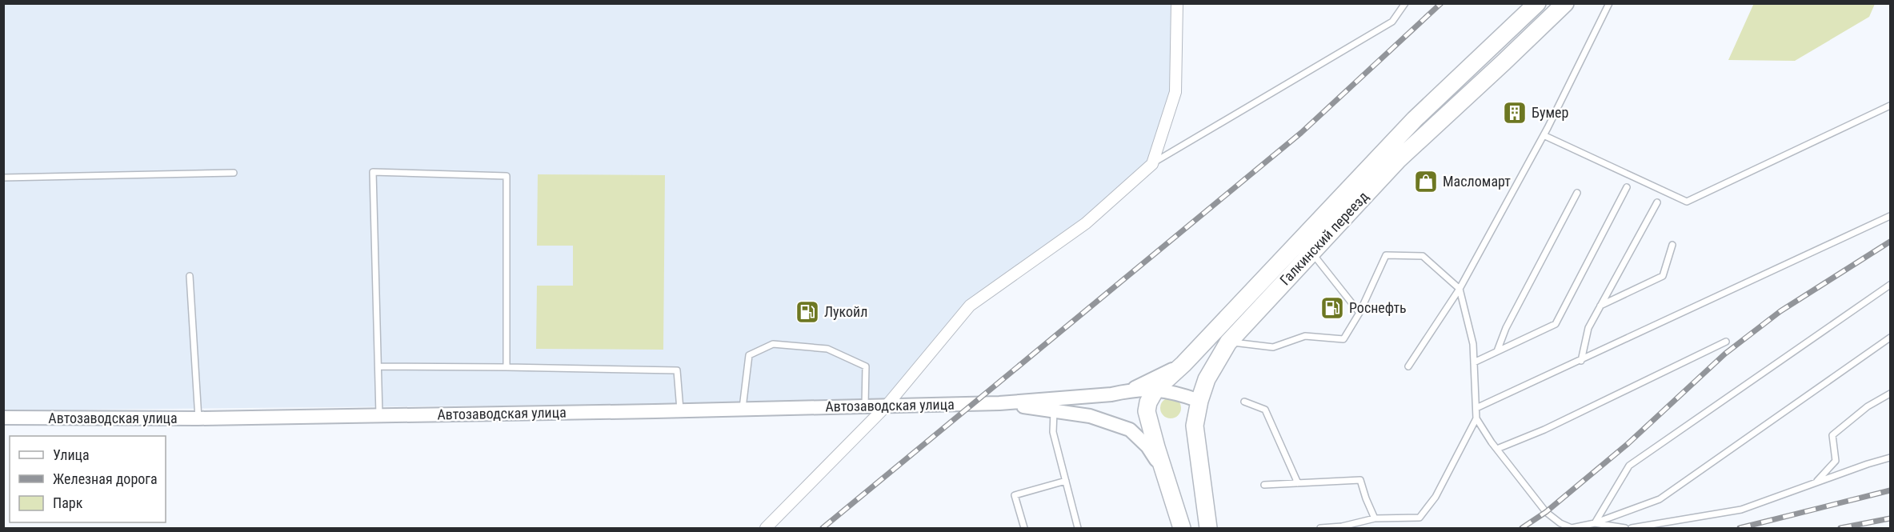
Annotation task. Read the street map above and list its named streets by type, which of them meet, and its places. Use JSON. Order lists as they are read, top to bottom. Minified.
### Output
{"streets":{"main road":["Галкинский переезд"],"street":["Автозаводская улица"]},"places":{"building":["Бумер"],"shop":["Масломарт"],"fuel station":["Роснефть","Лукойл"]},"legend":["Улица","Железная дорога","Парк"]}
